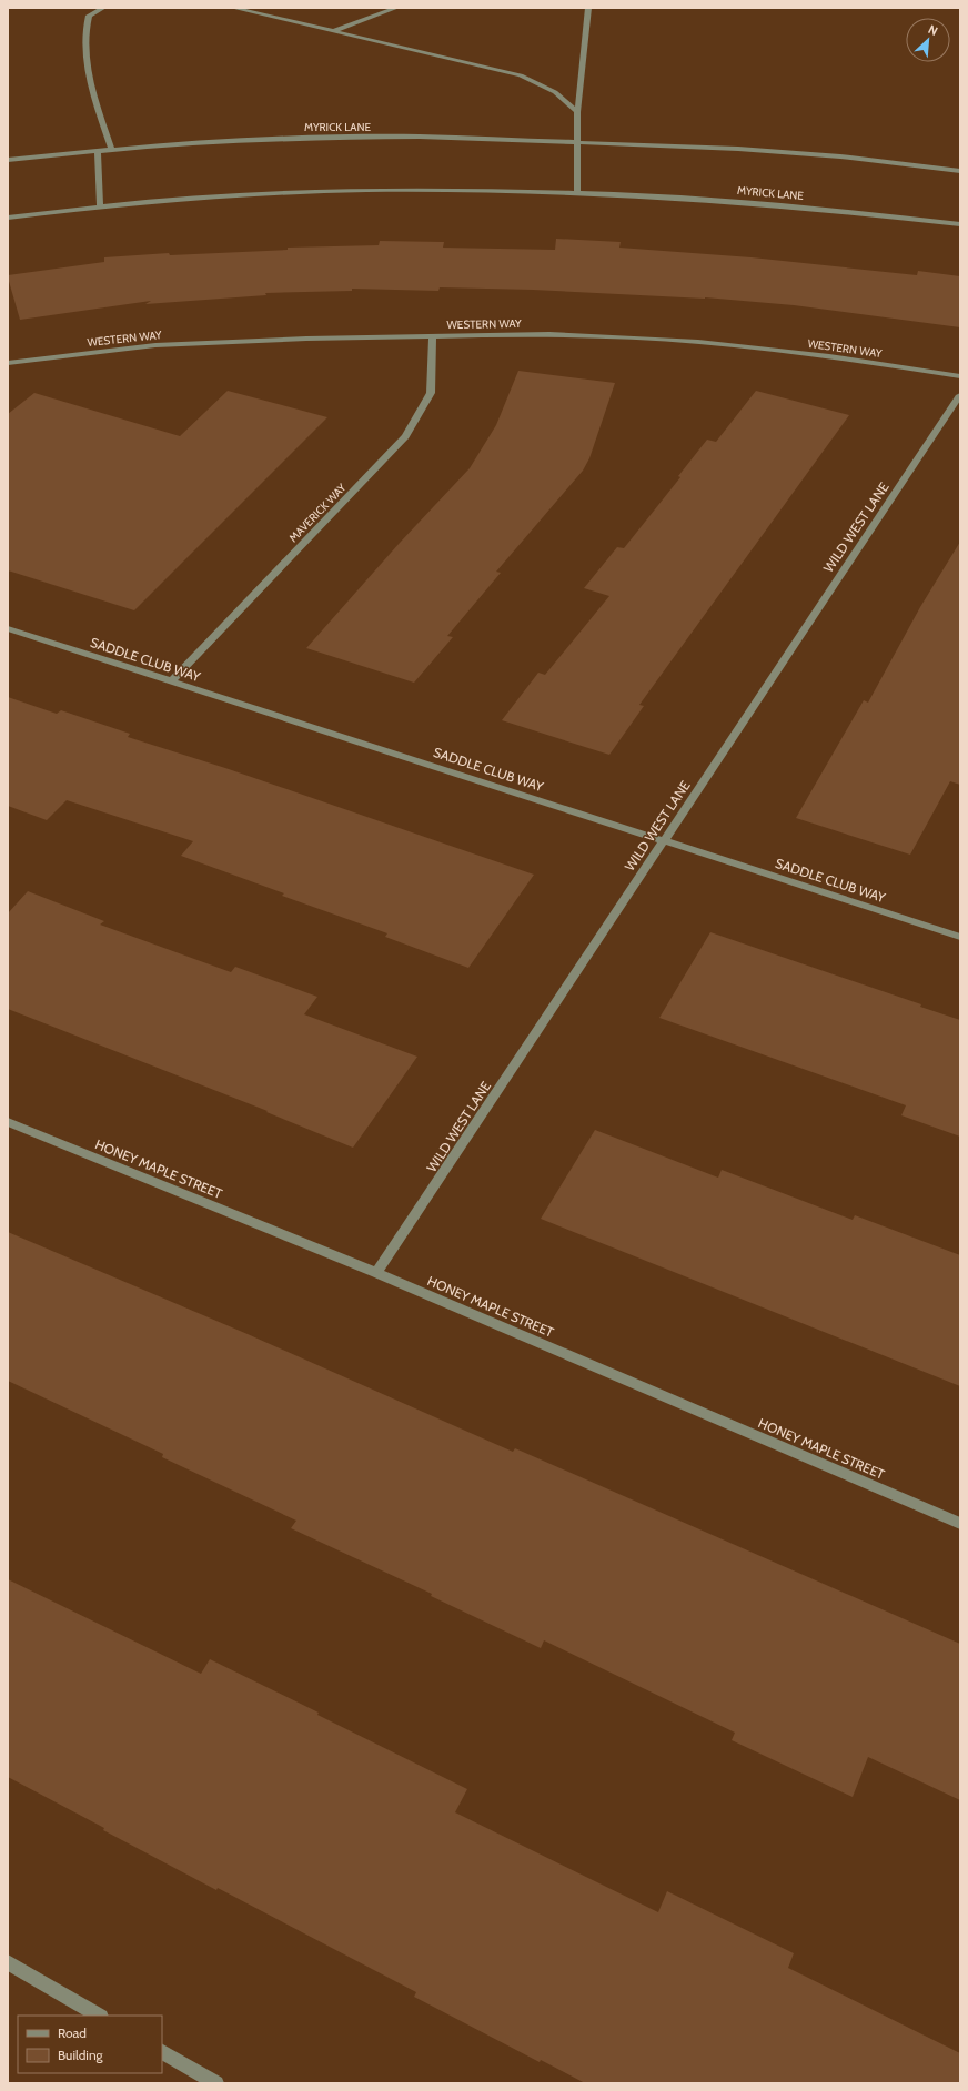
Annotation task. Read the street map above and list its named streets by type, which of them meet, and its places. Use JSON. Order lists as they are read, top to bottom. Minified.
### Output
{"streets":{"street":["MYRICK LANE","WESTERN WAY","MAVERICK WAY","WILD WEST LANE","SADDLE CLUB WAY","HONEY MAPLE STREET"]},"crossings":[["WESTERN WAY","MAVERICK WAY"],["MAVERICK WAY","SADDLE CLUB WAY"],["WILD WEST LANE","SADDLE CLUB WAY"],["WILD WEST LANE","HONEY MAPLE STREET"]],"legend":["Road","Building"],"north":"top right"}
